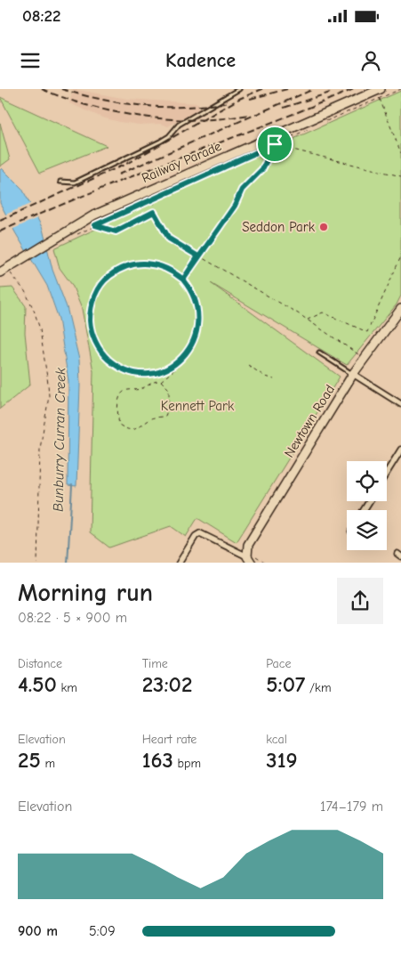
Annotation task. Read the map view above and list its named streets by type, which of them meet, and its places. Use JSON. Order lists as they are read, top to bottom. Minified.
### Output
{"streets":{"street":["Railway Parade","Newtown Road"]},"water":["Bunburry Curran Creek"],"parks":["Kennett Park"],"places":["Seddon Park"],"page":{"status":"08:22","header":"Kadence","heading":["Morning run","08:22 · 5 × 900 m"],"stats":[["Distance","4.50 km"],["Time","23:02"],["Pace","5:07 /km"],["Elevation","25 m"],["Heart rate","163 bpm"],["kcal","319"]],"chart":["Elevation","174–179 m"],"list":[{"name":"900 m","note":"5:09"}]}}
